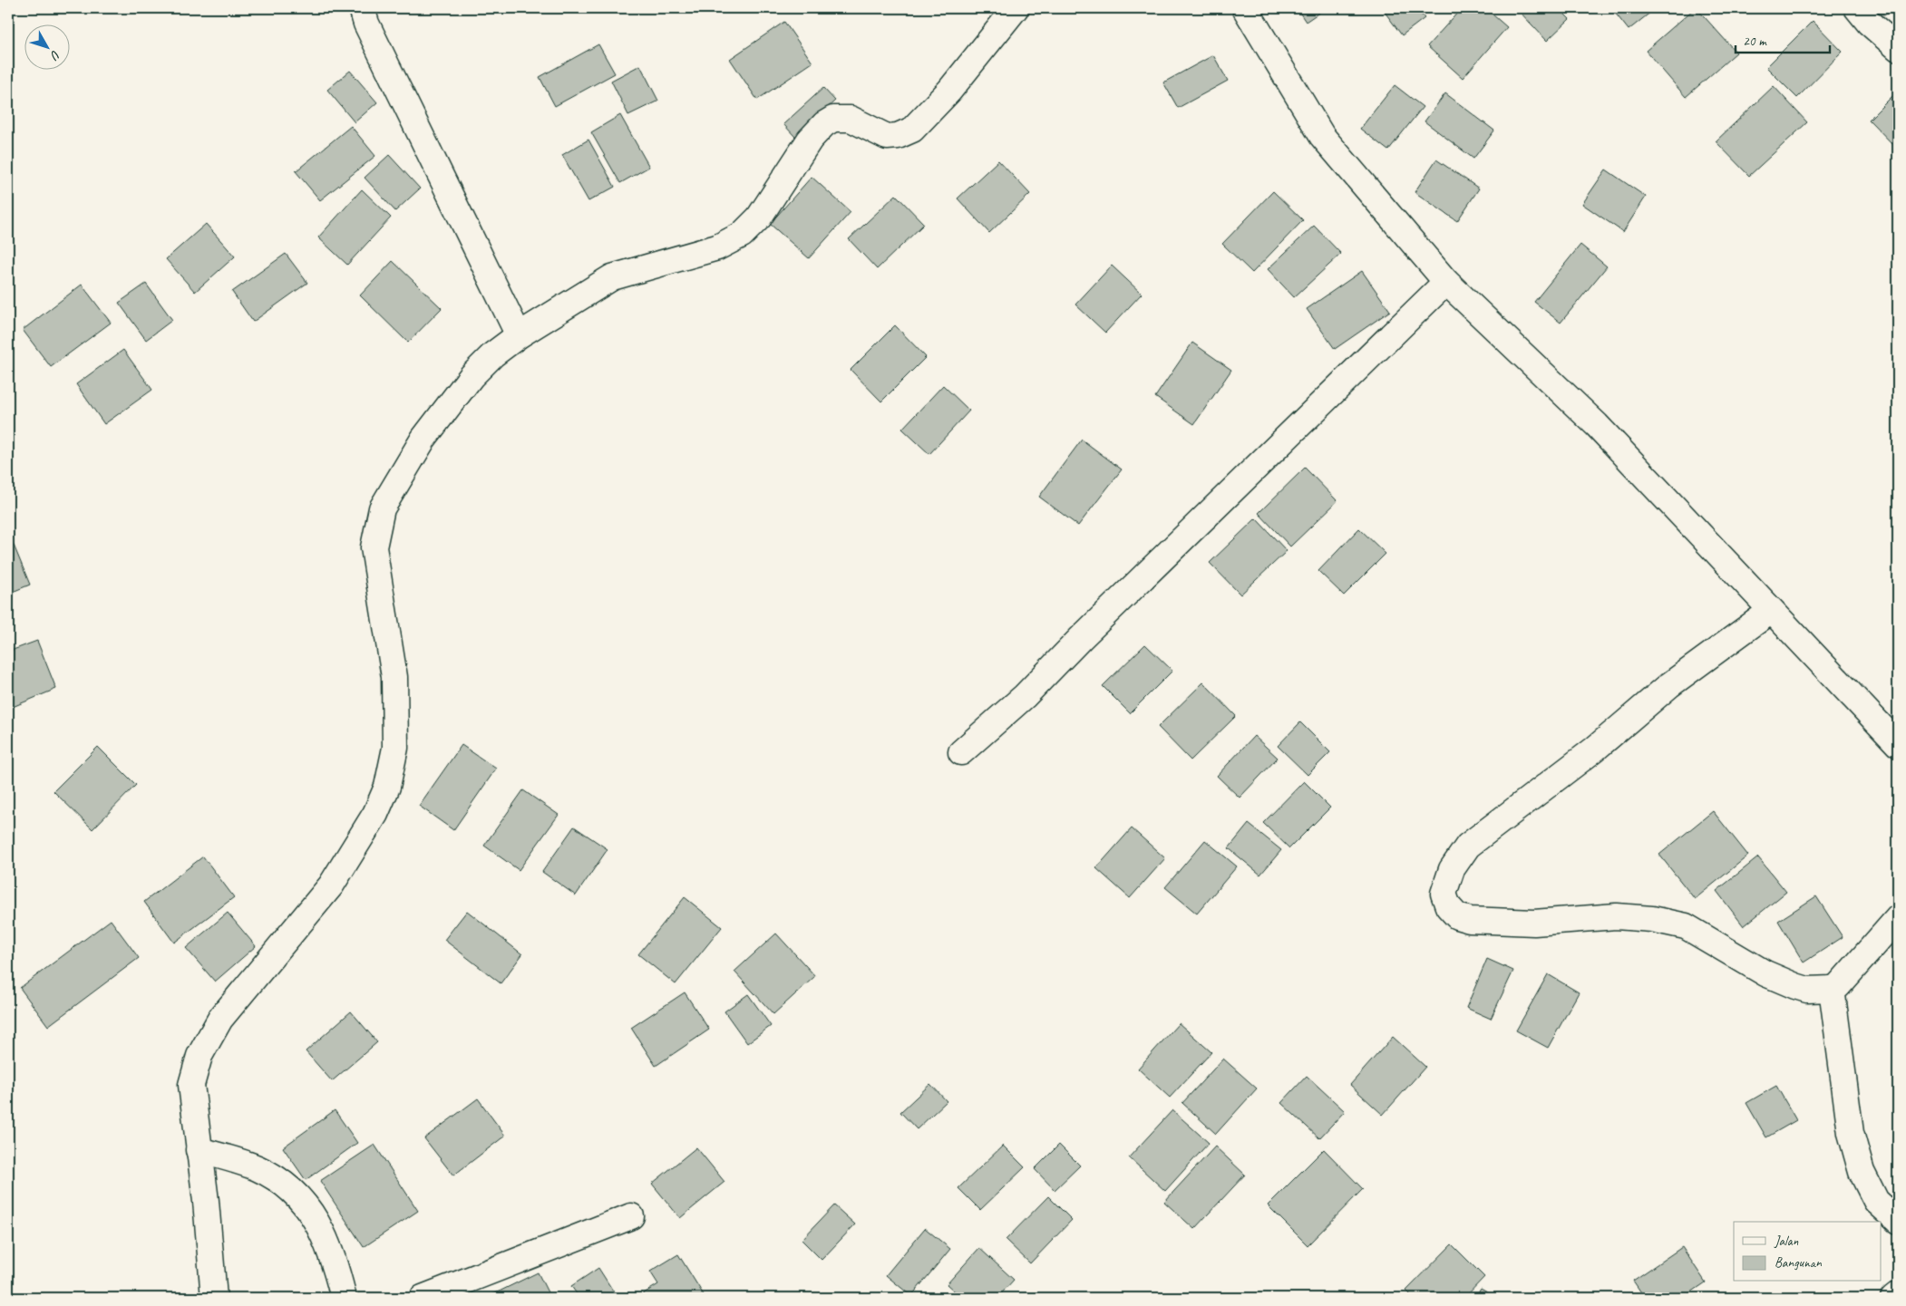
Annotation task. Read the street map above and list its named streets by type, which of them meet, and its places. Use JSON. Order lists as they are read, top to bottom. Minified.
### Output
{"legend":["Jalan","Bangunan"],"scale_bar":"20 m","north":"bottom right"}
